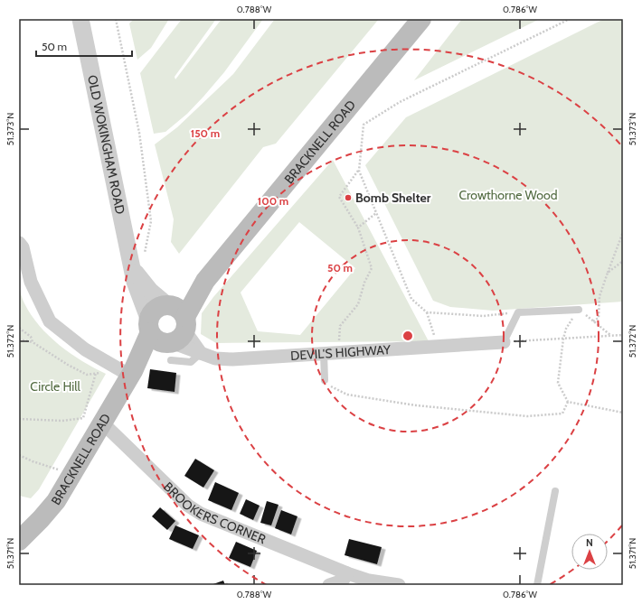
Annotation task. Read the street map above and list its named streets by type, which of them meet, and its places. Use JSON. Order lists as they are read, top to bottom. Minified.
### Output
{"streets":{"main road":["BRACKNELL ROAD"],"street":["OLD WOKINGHAM ROAD","DEVIL'S HIGHWAY","BROOKERS CORNER"]},"crossings":[["BRACKNELL ROAD","OLD WOKINGHAM ROAD"],["BRACKNELL ROAD","BROOKERS CORNER"]],"parks":["Crowthorne Wood","Circle Hill"],"places":["Bomb Shelter"],"scale_bar":"50 m","north":"top","coordinates":["0.788°W","0.786°W","51.373°N","51.372°N","51.371°N"],"rings":["150 m","100 m","50 m"]}
